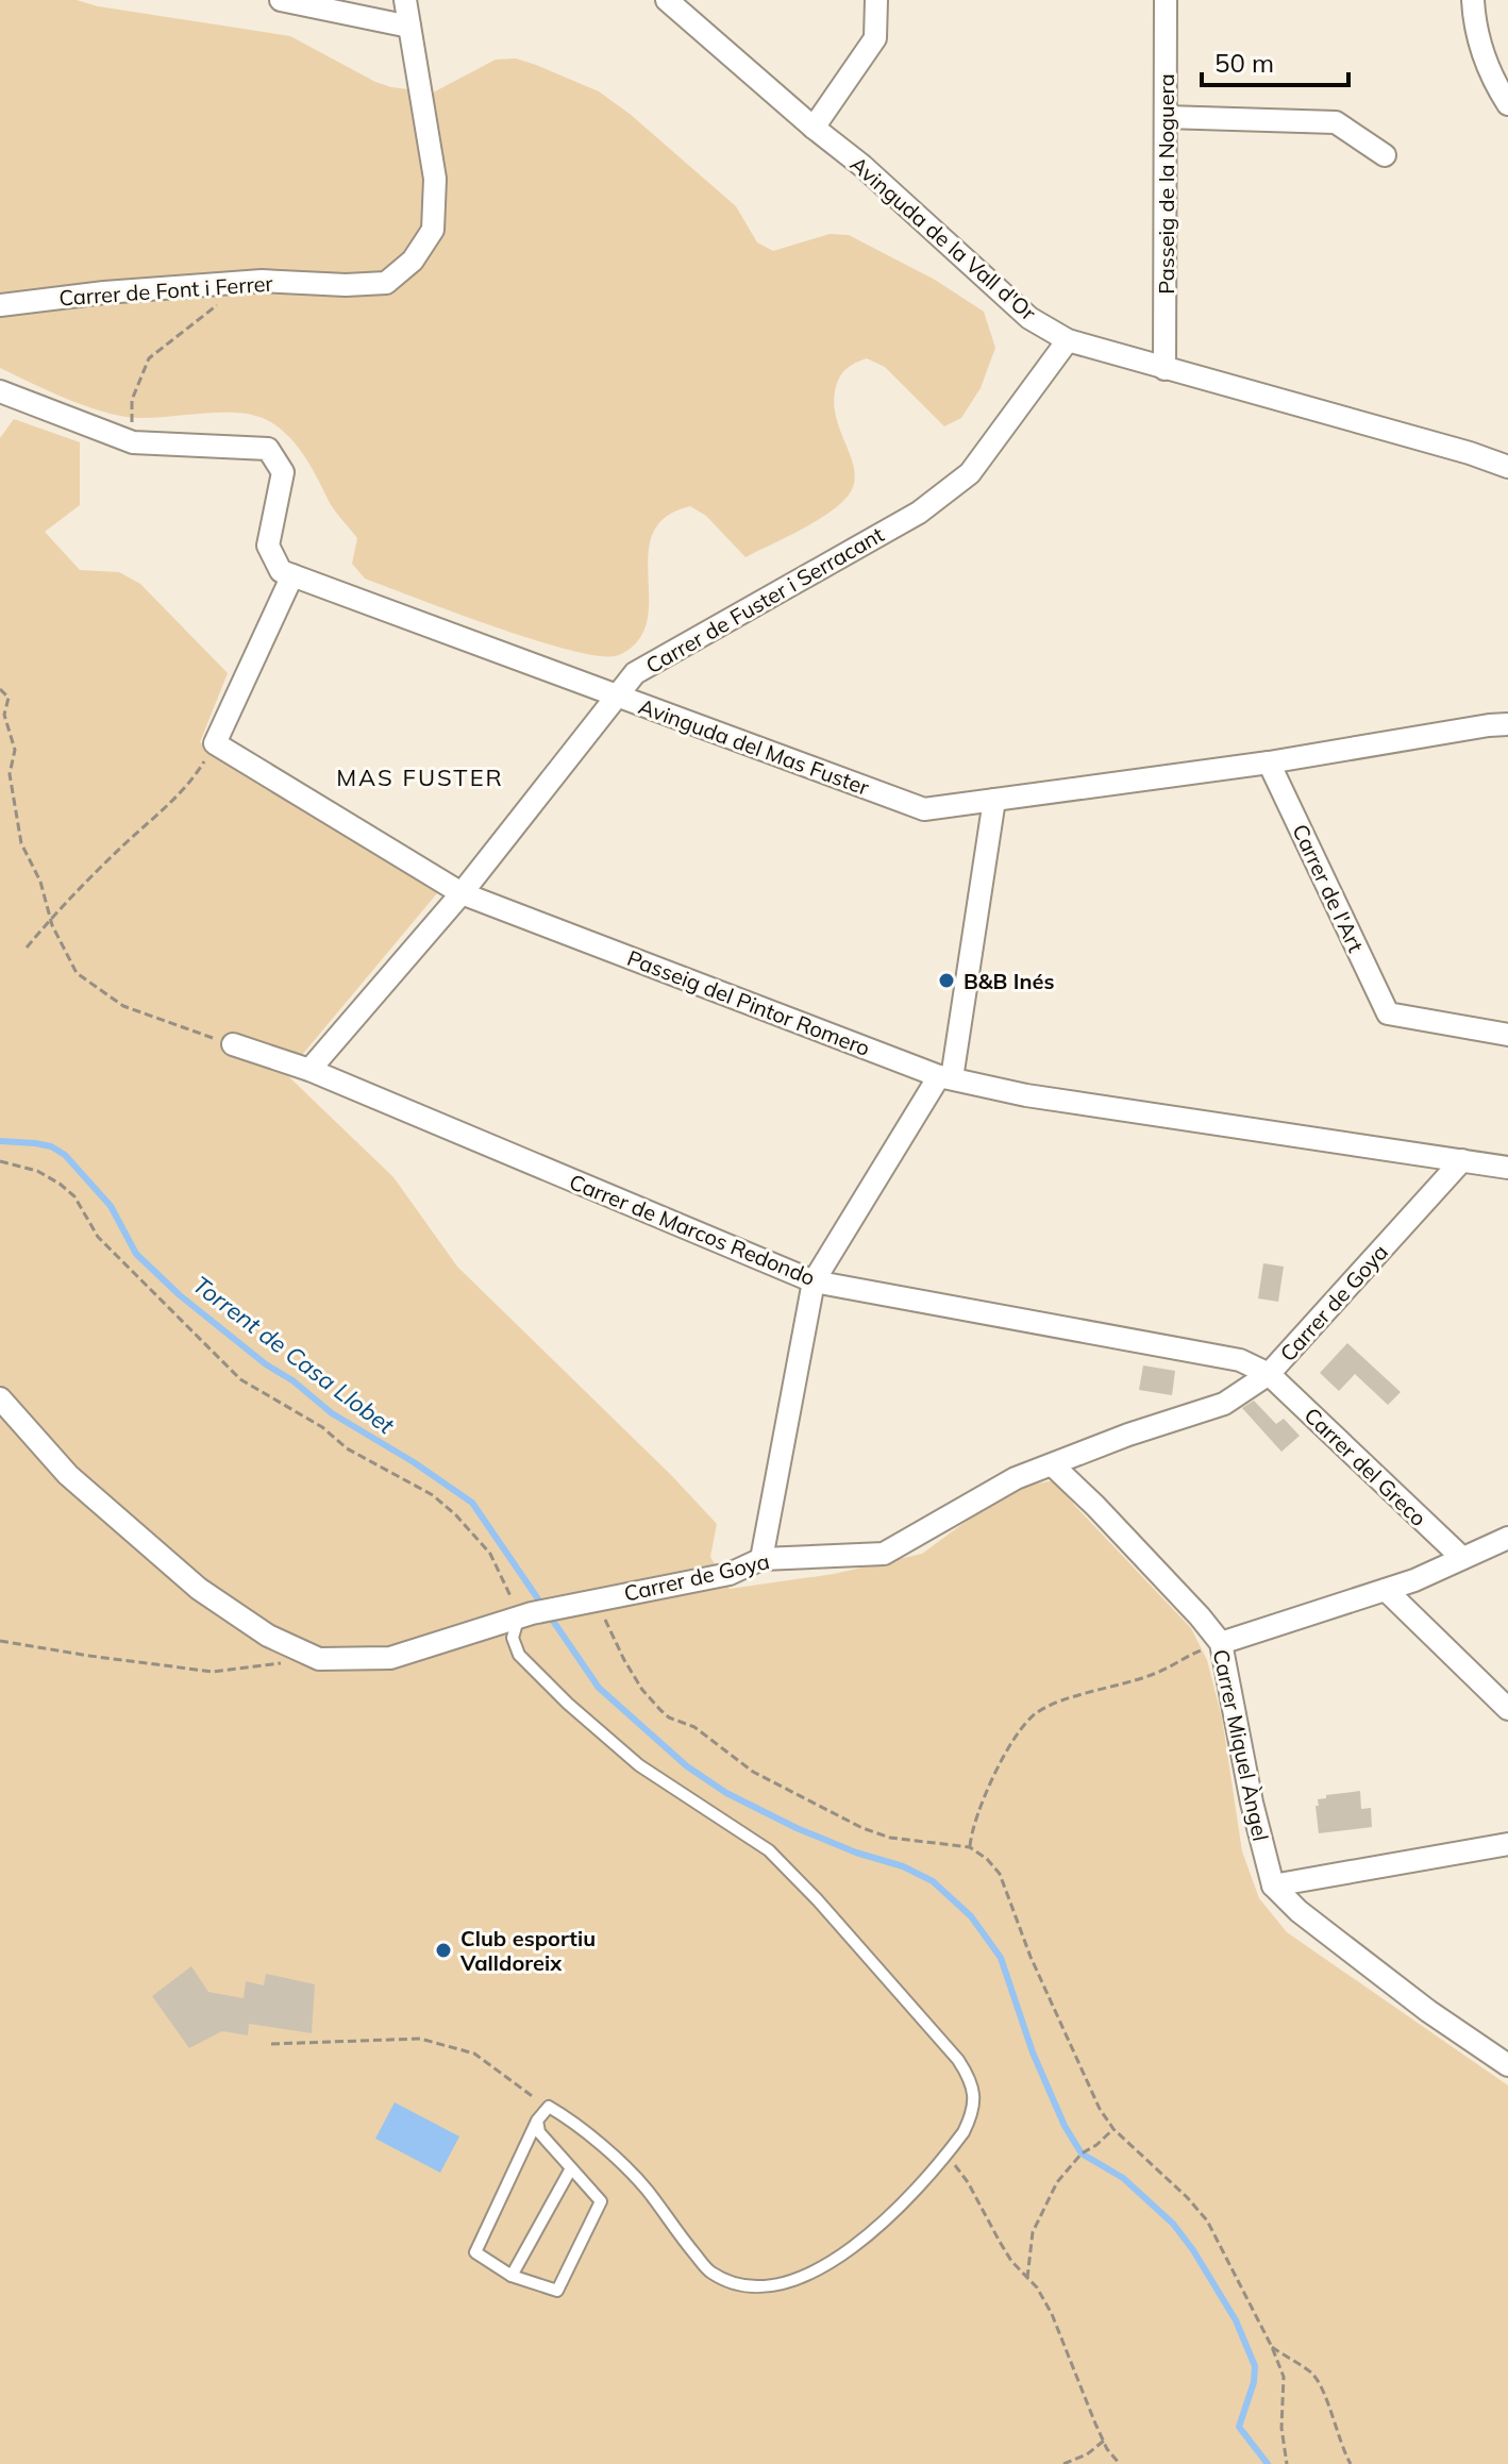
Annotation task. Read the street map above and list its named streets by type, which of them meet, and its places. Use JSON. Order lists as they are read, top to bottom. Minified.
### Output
{"streets":{"street":["Passeig de la Noguera","Avinguda de la Vall d'Or","Carrer de Font i Ferrer","Carrer de Fuster i Serracant","Avinguda del Mas Fuster","Carrer de l'Art","Passeig del Pintor Romero","Carrer de Marcos Redondo","Carrer de Goya","Carrer del Greco","Carrer Miquel Àngel"]},"crossings":[["Passeig de la Noguera","Avinguda de la Vall d'Or"],["Avinguda de la Vall d'Or","Carrer de Fuster i Serracant"],["Carrer de Fuster i Serracant","Avinguda del Mas Fuster"],["Carrer de Fuster i Serracant","Passeig del Pintor Romero"],["Carrer de Fuster i Serracant","Carrer de Marcos Redondo"],["Avinguda del Mas Fuster","Carrer de l'Art"],["Passeig del Pintor Romero","Carrer de Goya"],["Carrer de Marcos Redondo","Carrer de Goya"],["Carrer de Marcos Redondo","Carrer del Greco"],["Carrer de Goya","Carrer del Greco"],["Carrer de Goya","Carrer Miquel Àngel"]],"districts":["MAS FUSTER"],"water":["Torrent de Casa Llobet"],"places":["B&B Inés","Club esportiu Valldoreix"],"scale_bar":"50 m"}
